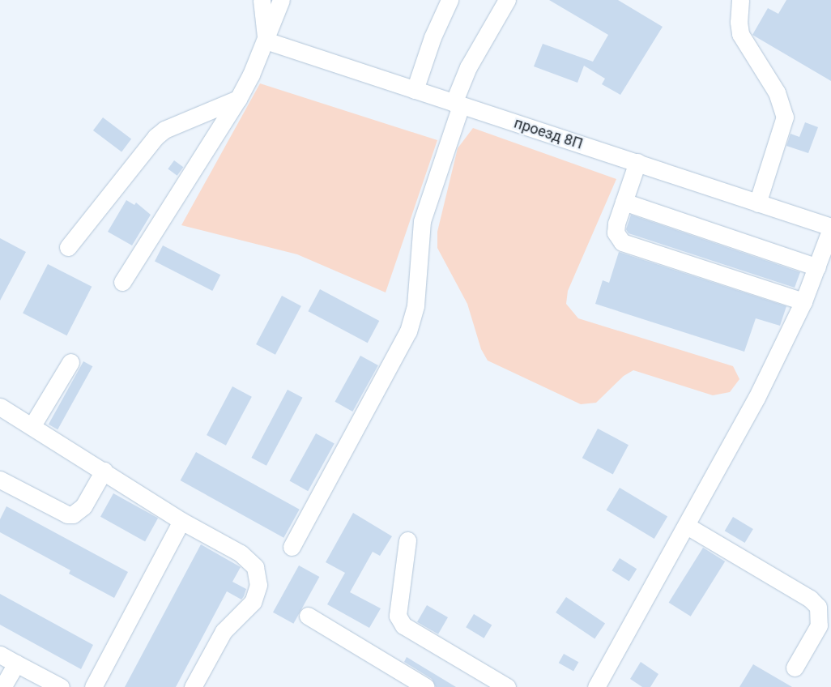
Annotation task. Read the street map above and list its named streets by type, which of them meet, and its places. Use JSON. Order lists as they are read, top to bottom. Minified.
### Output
{"streets":{"street":["проезд 8П"]}}
